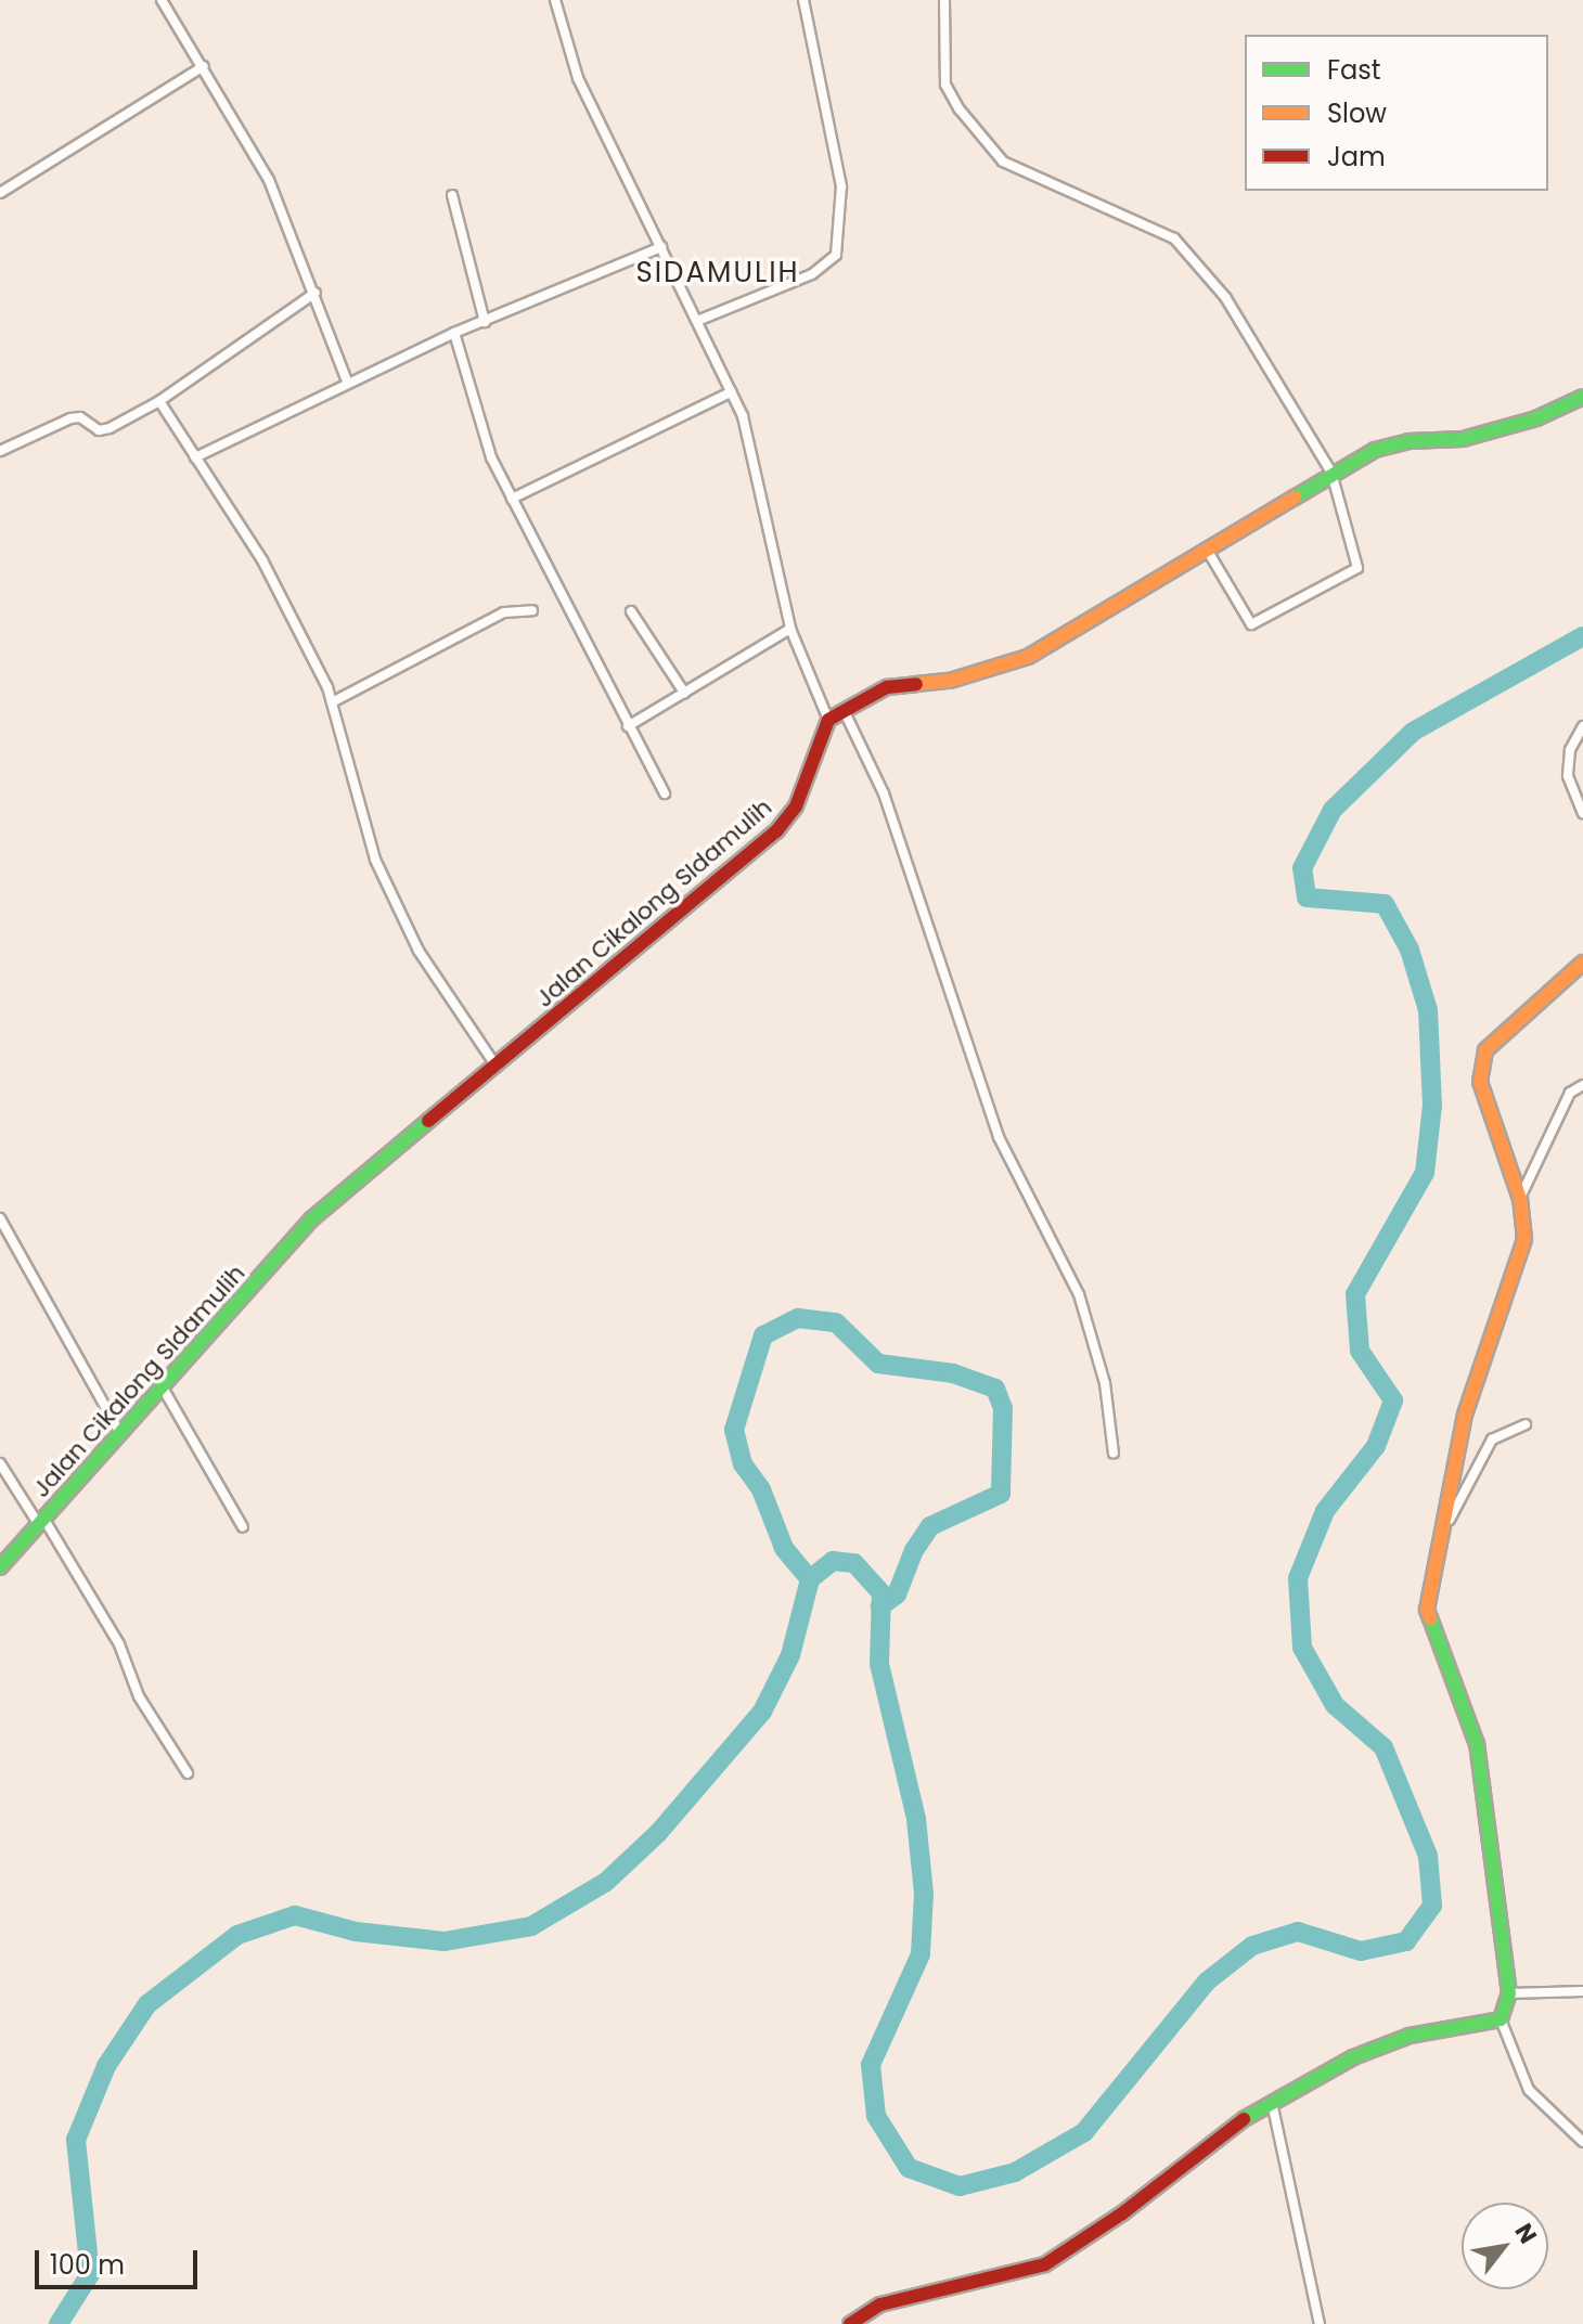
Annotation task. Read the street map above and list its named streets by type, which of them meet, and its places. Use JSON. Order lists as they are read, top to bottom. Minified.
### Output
{"streets":{"street":["Jalan Cikalong SIdamulih"]},"districts":["SIDAMULIH"],"legend":["Fast","Slow","Jam"],"scale_bar":"100 m","north":"top right"}
